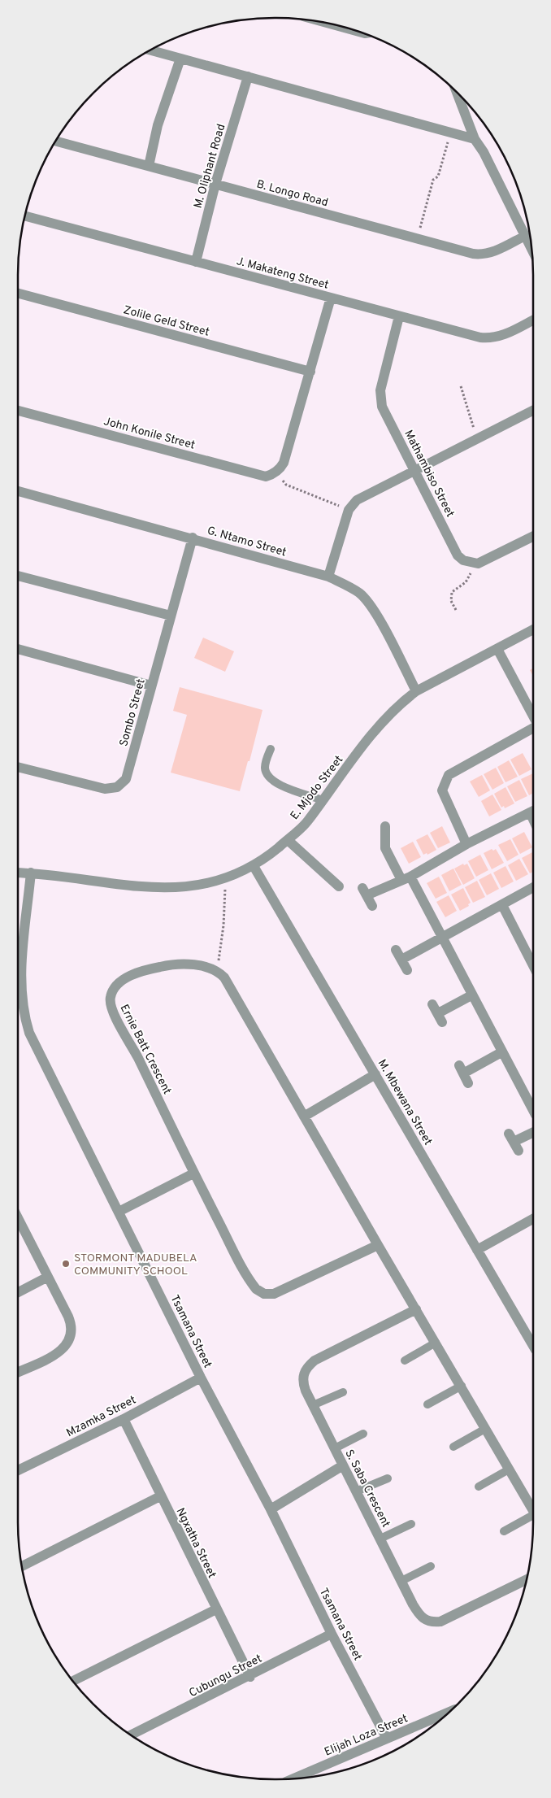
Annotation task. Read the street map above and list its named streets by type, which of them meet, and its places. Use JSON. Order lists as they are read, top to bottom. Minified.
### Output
{"streets":{"street":["M. Oliphant Road","B. Longo Road","J. Makateng Street","Zolile Geld Street","John Konile Street","Mathambiso Street","G. Ntamo Street","Sombo Street","E. Mjodo Street","Ernie Batt Crescent","M. Mbewana Street","Tsamana Street","Mzamka Street","S. Saba Crescent","Ngxatha Street","Cubungu Street","Elijah Loza Street"]},"crossings":[["M. Oliphant Road","B. Longo Road"],["M. Oliphant Road","J. Makateng Street"],["J. Makateng Street","Mathambiso Street"],["G. Ntamo Street","Sombo Street"],["G. Ntamo Street","E. Mjodo Street"],["E. Mjodo Street","M. Mbewana Street"],["E. Mjodo Street","Tsamana Street"],["Tsamana Street","Mzamka Street"],["Tsamana Street","Cubungu Street"],["Tsamana Street","Elijah Loza Street"],["Mzamka Street","Ngxatha Street"],["Ngxatha Street","Cubungu Street"]],"places":["STORMONT MADUBELA COMMUNITY SCHOOL"]}
